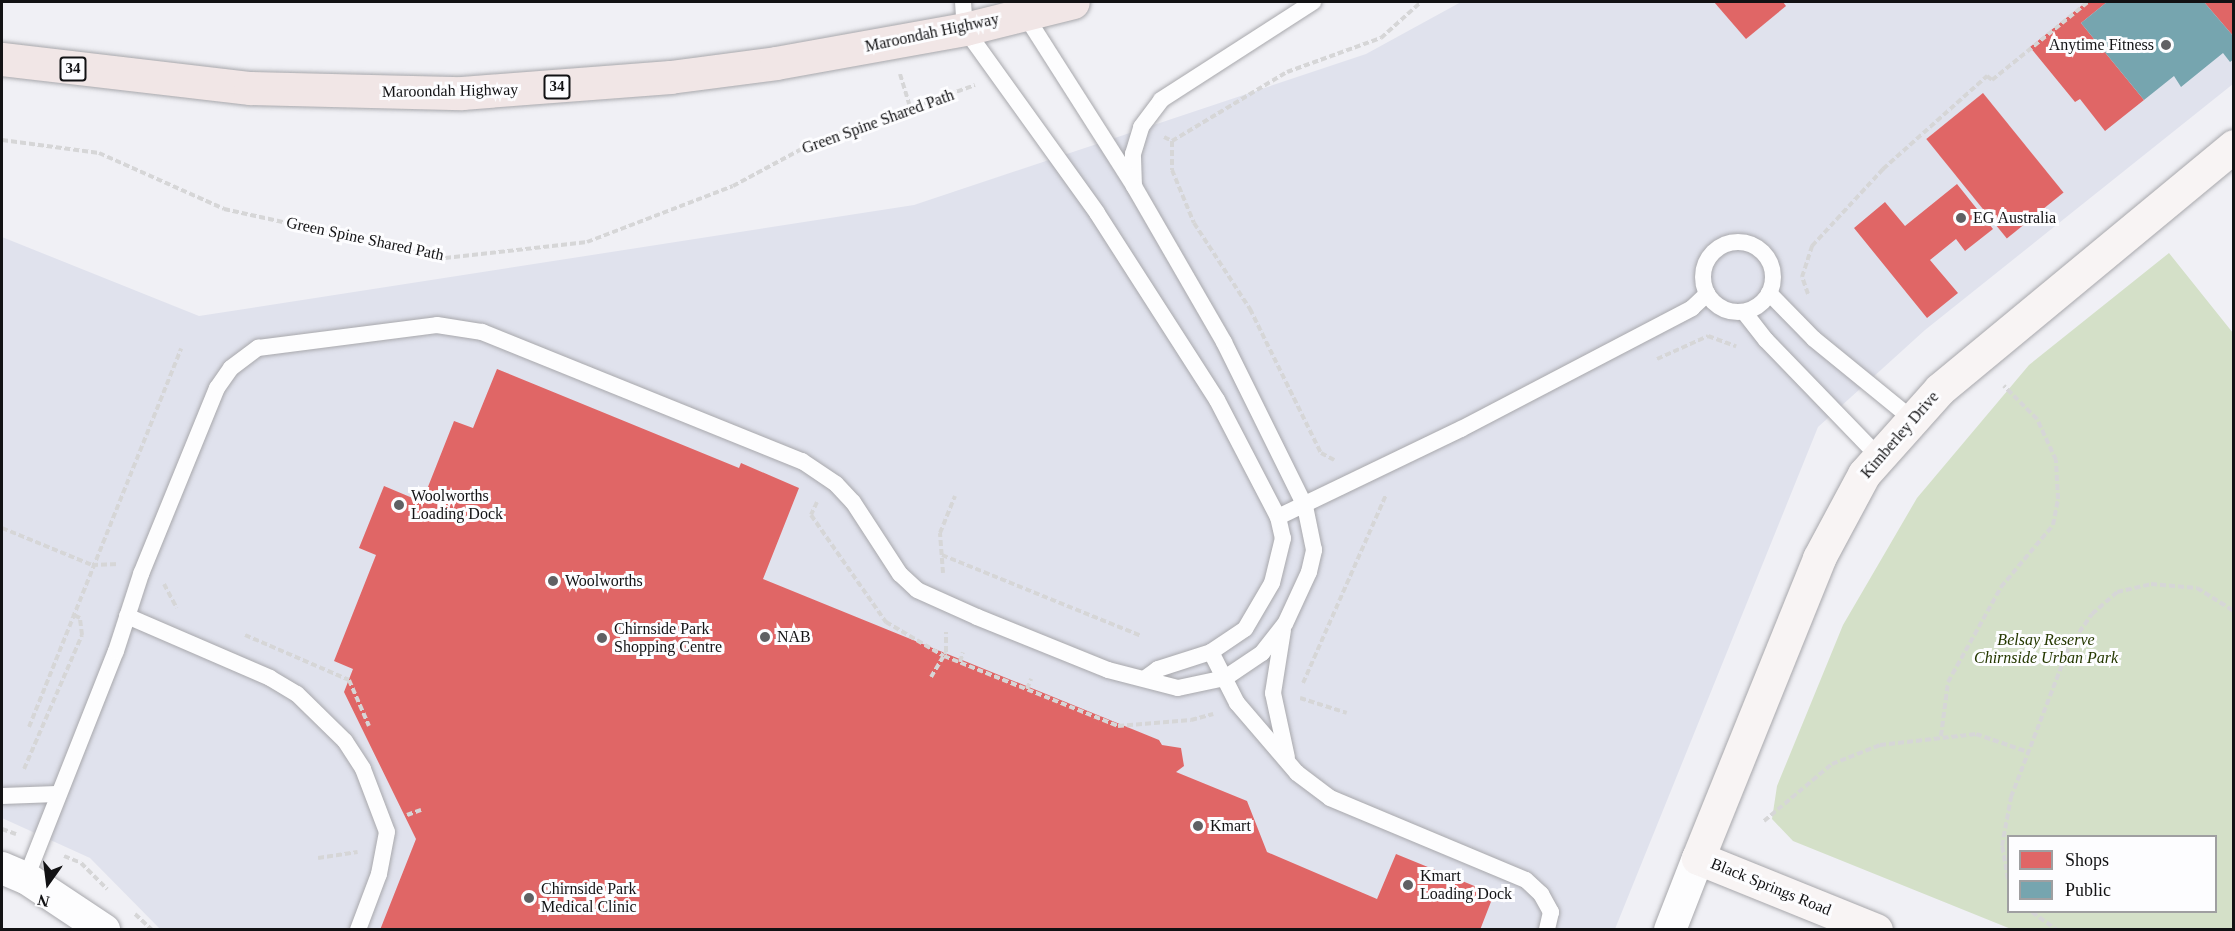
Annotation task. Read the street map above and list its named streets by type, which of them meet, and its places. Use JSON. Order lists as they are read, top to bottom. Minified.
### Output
{"streets":{"highway":["Maroondah Highway","34"],"main road":["Kimberley Drive","Black Springs Road"],"path":["Green Spine Shared Path"]},"crossings":[["Kimberley Drive","Black Springs Road"]],"parks":["Belsay Reserve Chirnside Urban Park"],"places":["Anytime Fitness","EG Australia","Woolworths Loading Dock","Woolworths","NAB","Chirnside Park Shopping Centre","Kmart","Kmart Loading Dock","Chirnside Park Medical Clinic"],"legend":["Shops","Public"],"north":"bottom"}
